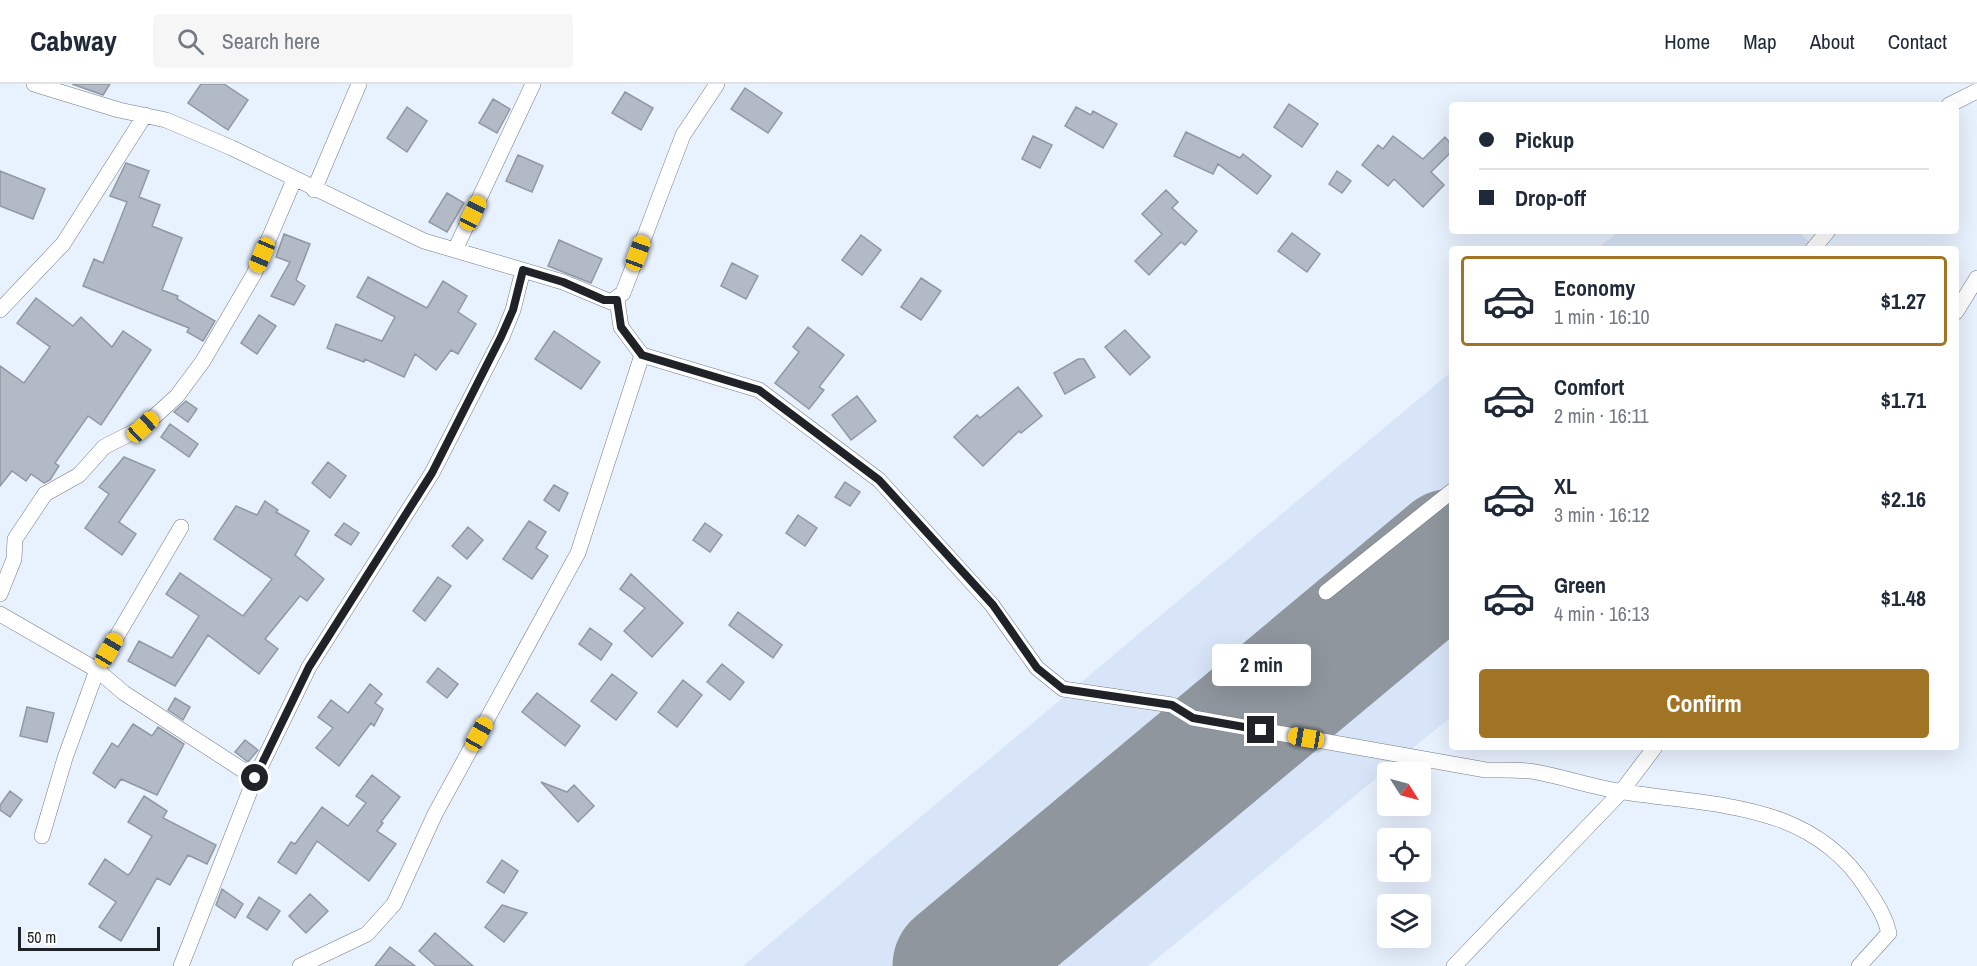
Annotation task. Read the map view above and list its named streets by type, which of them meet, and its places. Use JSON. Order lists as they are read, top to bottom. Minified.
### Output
{"scale_bar":"50 m","north":"bottom right","page":{"header":"Cabway","search":"Search here","nav":["Home","Map","About","Contact"],"banner":["Pickup","Drop-off"],"list":[{"name":"Economy","note":"1 min · 16:10","value":"$1.27"},{"name":"Comfort","note":"2 min · 16:11","value":"$1.71"},{"name":"XL","note":"3 min · 16:12","value":"$2.16"},{"name":"Green","note":"4 min · 16:13","value":"$1.48"}],"bubble":"2 min","buttons":"Confirm","scale":"50 m"}}
